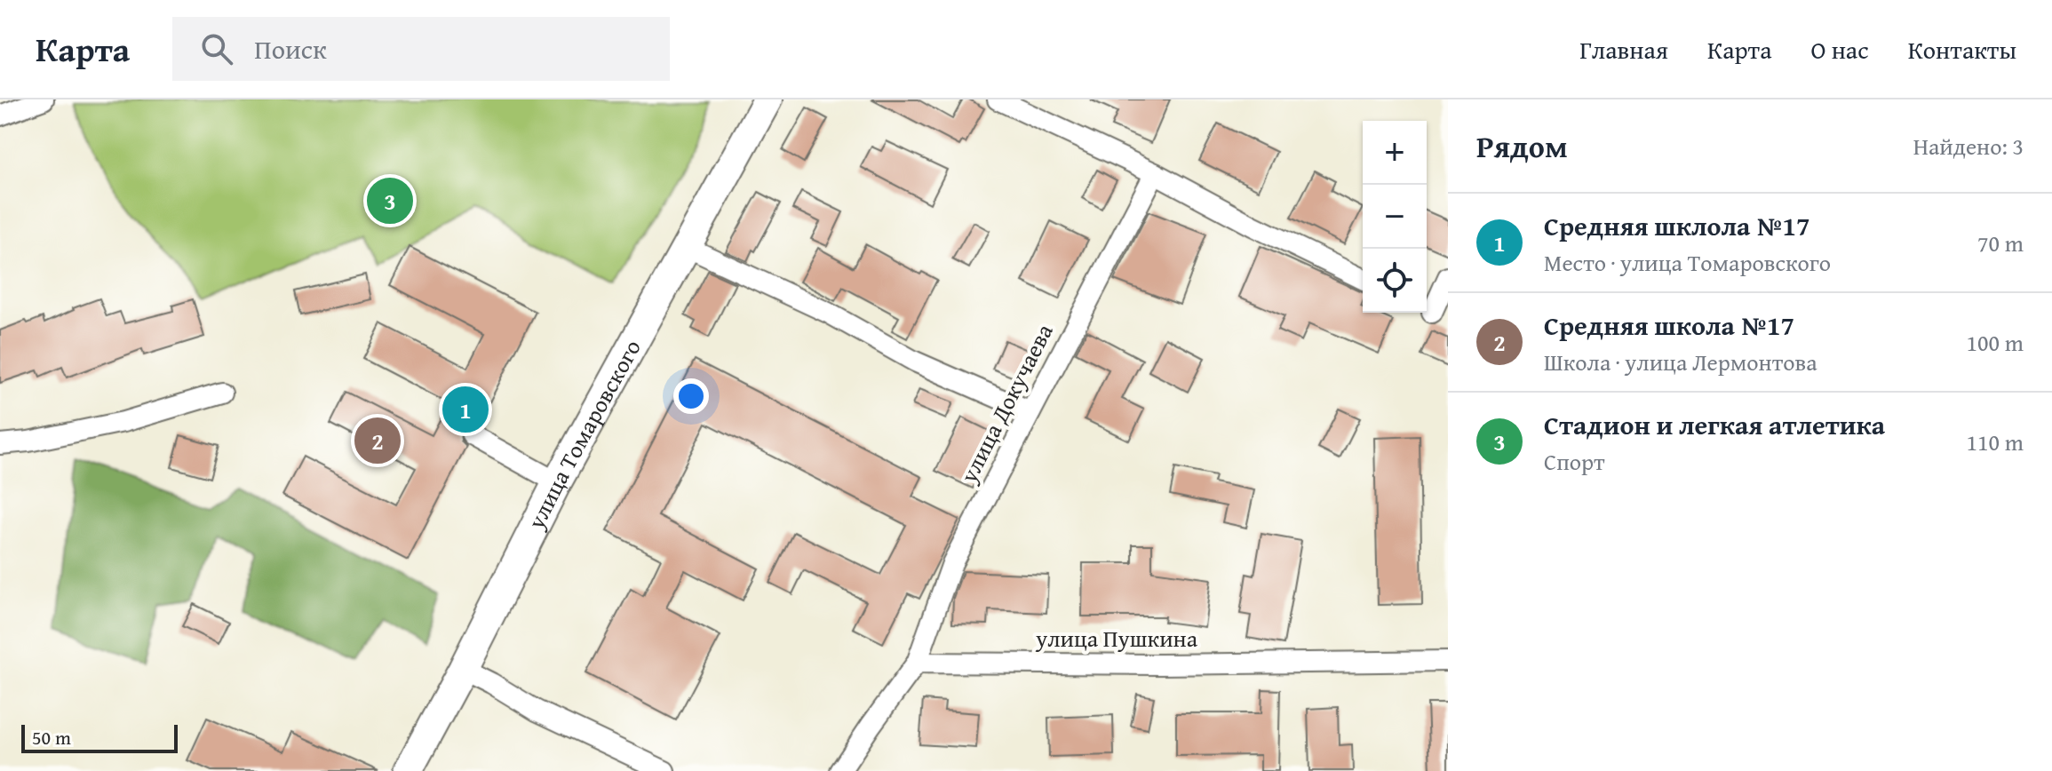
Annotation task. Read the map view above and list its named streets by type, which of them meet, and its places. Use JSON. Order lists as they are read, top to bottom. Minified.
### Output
{"streets":{"street":["улица Докучаева","улица Томаровского","улица Пушкина"]},"crossings":[["улица Докучаева","улица Пушкина"]],"scale_bar":"50 m","page":{"header":"Карта","search":"Поиск","nav":["Главная","Карта","О нас","Контакты"],"heading":["Рядом","Найдено: 3"],"map_buttons":["+","−"],"pins":["3","1","2"],"list":[{"mark":"1","name":"Средняя шклола №17","note":"Место · улица Томаровского","value":"70 m"},{"mark":"2","name":"Средняя школа №17","note":"Школа · улица Лермонтова","value":"100 m"},{"mark":"3","name":"Стадион и легкая атлетика","note":"Спорт","value":"110 m"}],"scale":"50 m"}}
